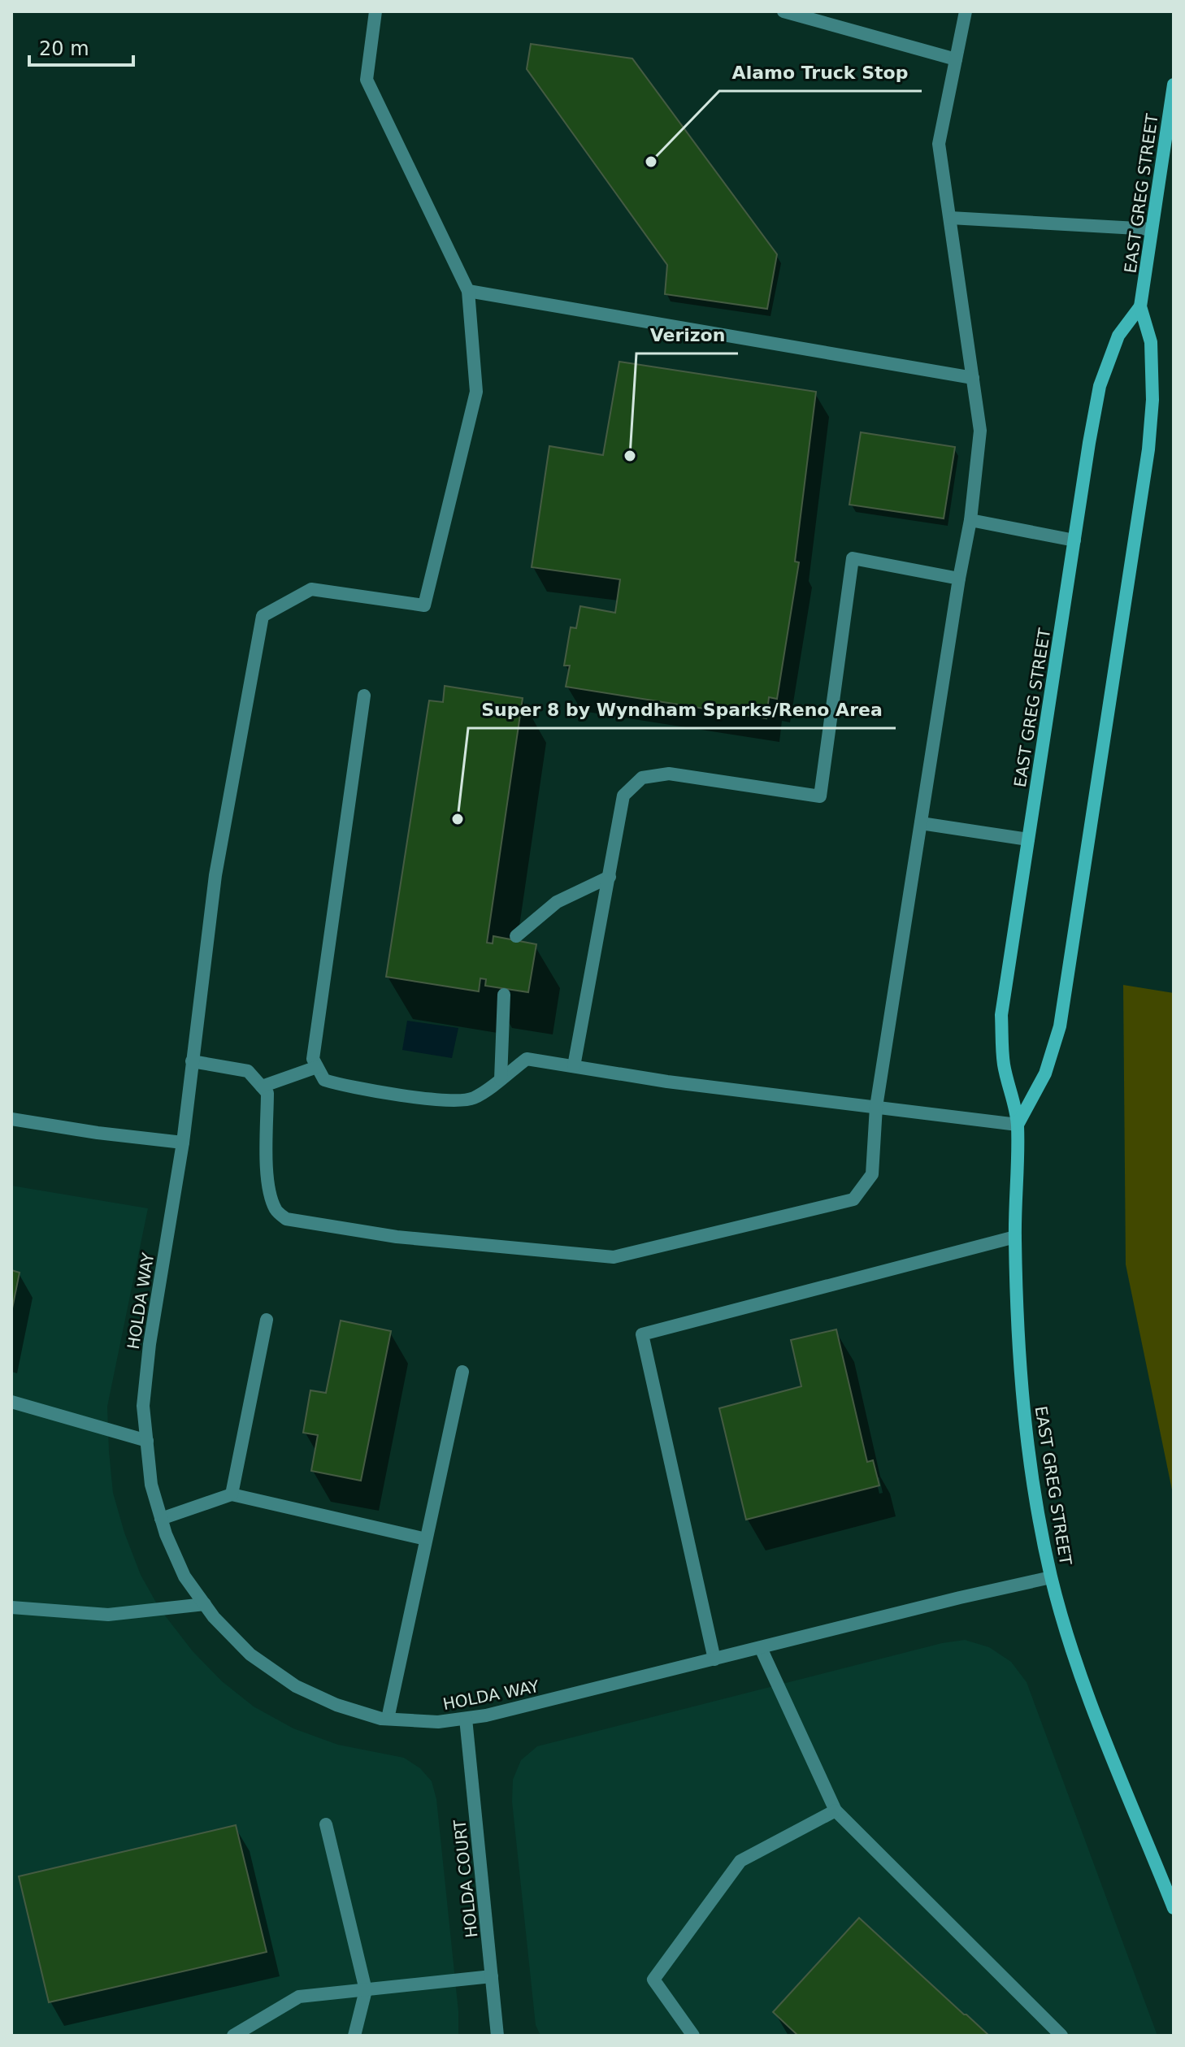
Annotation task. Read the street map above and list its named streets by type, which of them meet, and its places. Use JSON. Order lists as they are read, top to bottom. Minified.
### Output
{"streets":{"main road":["EAST GREG STREET"],"street":["HOLDA WAY","HOLDA COURT"]},"crossings":[["EAST GREG STREET","HOLDA WAY"],["HOLDA WAY","HOLDA COURT"]],"places":["Alamo Truck Stop","Verizon","Super 8 by Wyndham Sparks/Reno Area"],"scale_bar":"20 m"}
